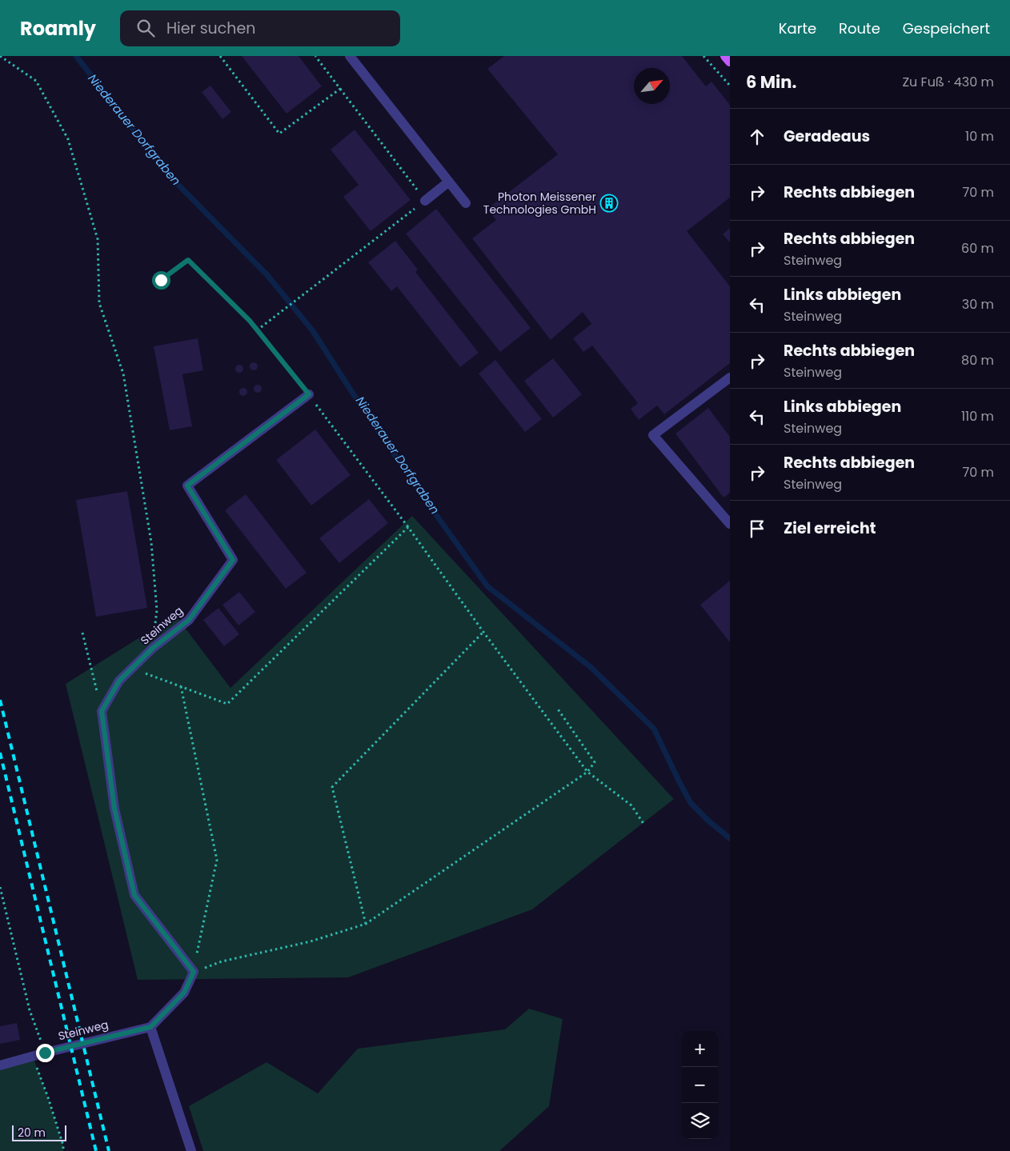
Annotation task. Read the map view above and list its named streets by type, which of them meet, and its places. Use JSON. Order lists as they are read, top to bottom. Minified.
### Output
{"streets":{"street":["Steinweg"]},"water":["Niederauer Dorfgraben"],"places":{"building":["Photon Meissener Technologies GmbH"]},"scale_bar":"20 m","north":"top right","page":{"header":"Roamly","search":"Hier suchen","nav":["Karte","Route","Gespeichert"],"heading":["6 Min.","Zu Fuß · 430 m"],"list":[["Geradeaus","10 m"],["Rechts abbiegen","70 m"],["Rechts abbiegen","Steinweg","60 m"],["Links abbiegen","Steinweg","30 m"],["Rechts abbiegen","Steinweg","80 m"],["Links abbiegen","Steinweg","110 m"],["Rechts abbiegen","Steinweg","70 m"],"Ziel erreicht"],"map_buttons":["+","−"],"scale":"20 m"}}
